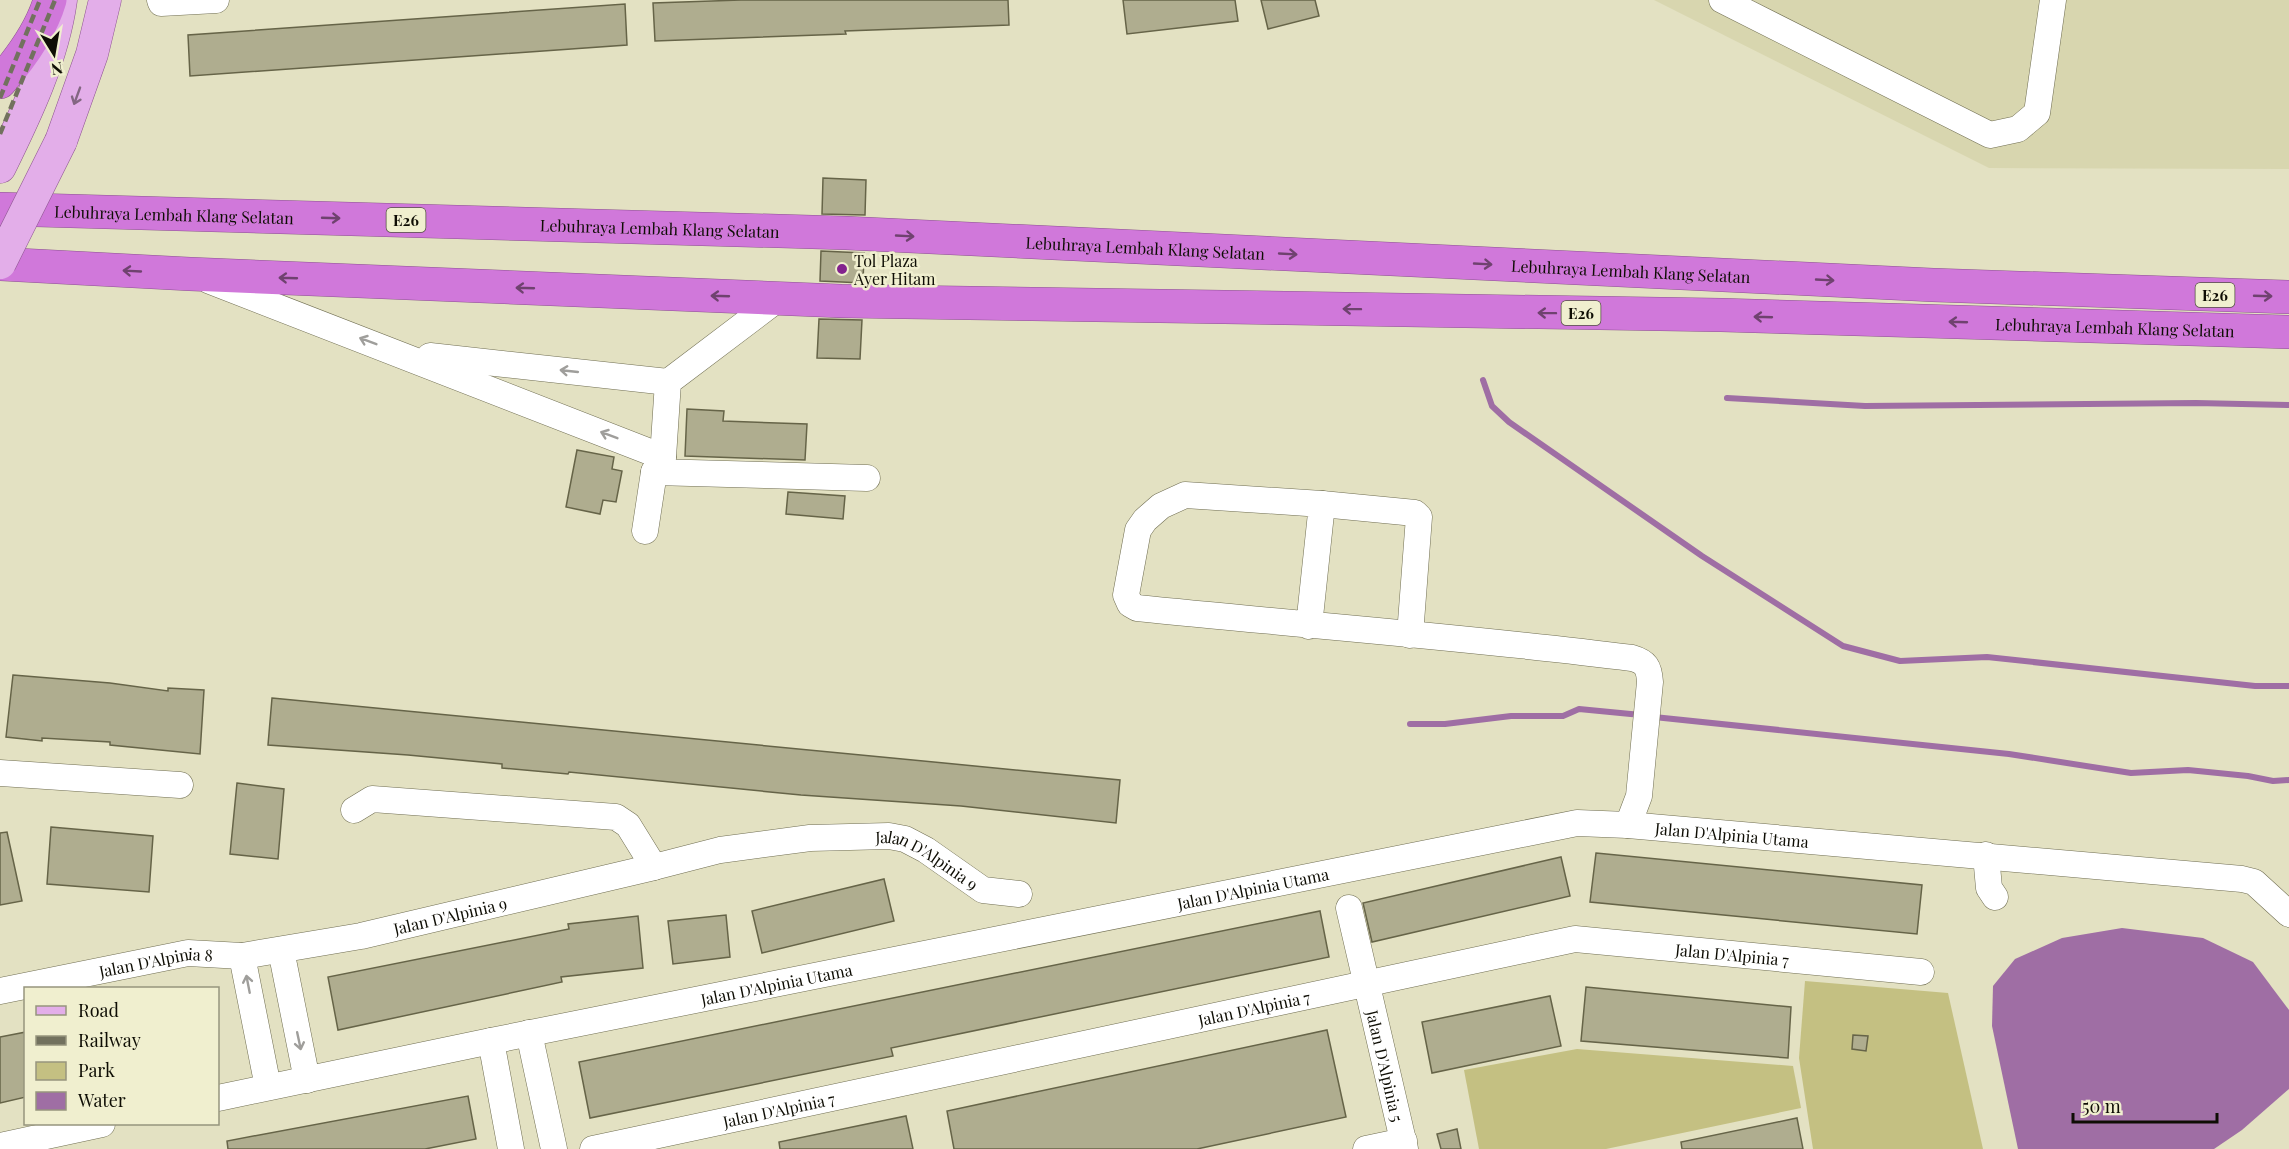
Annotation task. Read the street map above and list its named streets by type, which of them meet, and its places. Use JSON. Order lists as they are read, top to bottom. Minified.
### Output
{"streets":{"highway":["Lebuhraya Lembah Klang Selatan","E26"],"street":["Jalan D'Alpinia Utama","Jalan D'Alpinia 9","Jalan D'Alpinia 7","Jalan D'Alpinia 8","Jalan D'Alpinia 5"]},"crossings":[["Jalan D'Alpinia 9","Jalan D'Alpinia 8"],["Jalan D'Alpinia 7","Jalan D'Alpinia 5"]],"places":["Tol Plaza Ayer Hitam"],"legend":["Road","Railway","Park","Water"],"scale_bar":"50 m","north":"bottom"}
